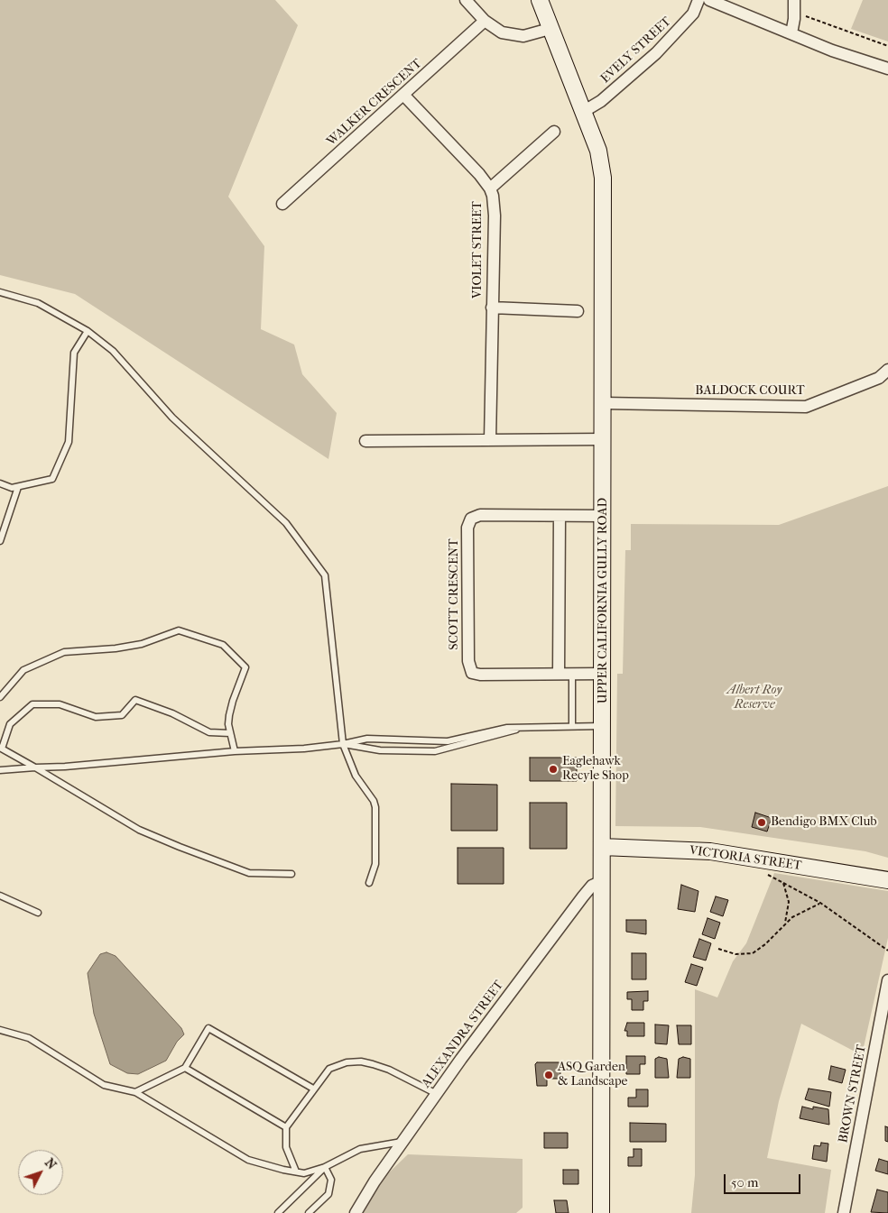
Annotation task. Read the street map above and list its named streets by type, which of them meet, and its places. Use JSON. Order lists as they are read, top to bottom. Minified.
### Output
{"streets":{"street":["EVELY STREET","WALKER CRESCENT","VIOLET STREET","BALDOCK COURT","SCOTT CRESCENT","UPPER CALIFORNIA GULLY ROAD","VICTORIA STREET","ALEXANDRA STREET","BROWN STREET"]},"crossings":[["EVELY STREET","UPPER CALIFORNIA GULLY ROAD"],["WALKER CRESCENT","VIOLET STREET"],["BALDOCK COURT","UPPER CALIFORNIA GULLY ROAD"],["SCOTT CRESCENT","UPPER CALIFORNIA GULLY ROAD"],["UPPER CALIFORNIA GULLY ROAD","VICTORIA STREET"],["UPPER CALIFORNIA GULLY ROAD","ALEXANDRA STREET"]],"parks":["Albert Roy Reserve"],"places":["Eaglehawk Recyle Shop","Bendigo BMX Club","ASQ Garden & Landscape"],"scale_bar":"50 m","north":"top right"}
